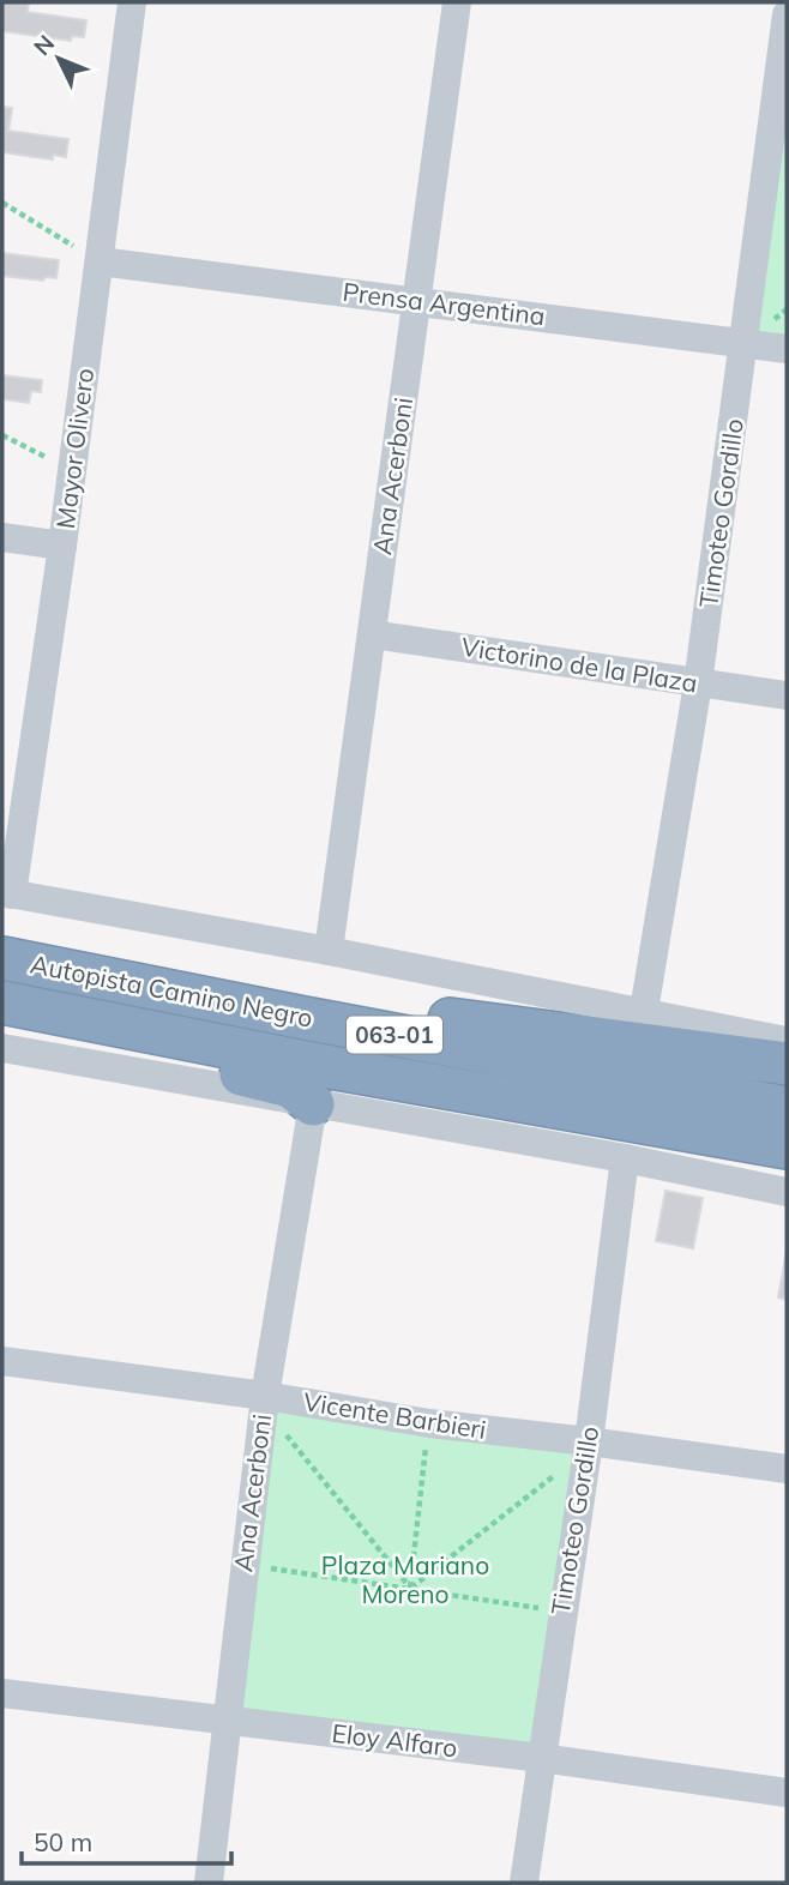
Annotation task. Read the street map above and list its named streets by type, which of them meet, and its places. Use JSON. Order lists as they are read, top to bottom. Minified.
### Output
{"streets":{"highway":["Autopista Camino Negro","063-01"],"street":["Prensa Argentina","Mayor Olivero","Ana Acerboni","Timoteo Gordillo","Victorino de la Plaza","Vicente Barbieri","Eloy Alfaro"]},"crossings":[["Prensa Argentina","Mayor Olivero"],["Prensa Argentina","Ana Acerboni"],["Prensa Argentina","Timoteo Gordillo"],["Ana Acerboni","Victorino de la Plaza"],["Ana Acerboni","Vicente Barbieri"],["Ana Acerboni","Eloy Alfaro"],["Timoteo Gordillo","Victorino de la Plaza"],["Timoteo Gordillo","Vicente Barbieri"],["Timoteo Gordillo","Eloy Alfaro"]],"parks":["Plaza Mariano Moreno"],"scale_bar":"50 m","north":"top left"}
